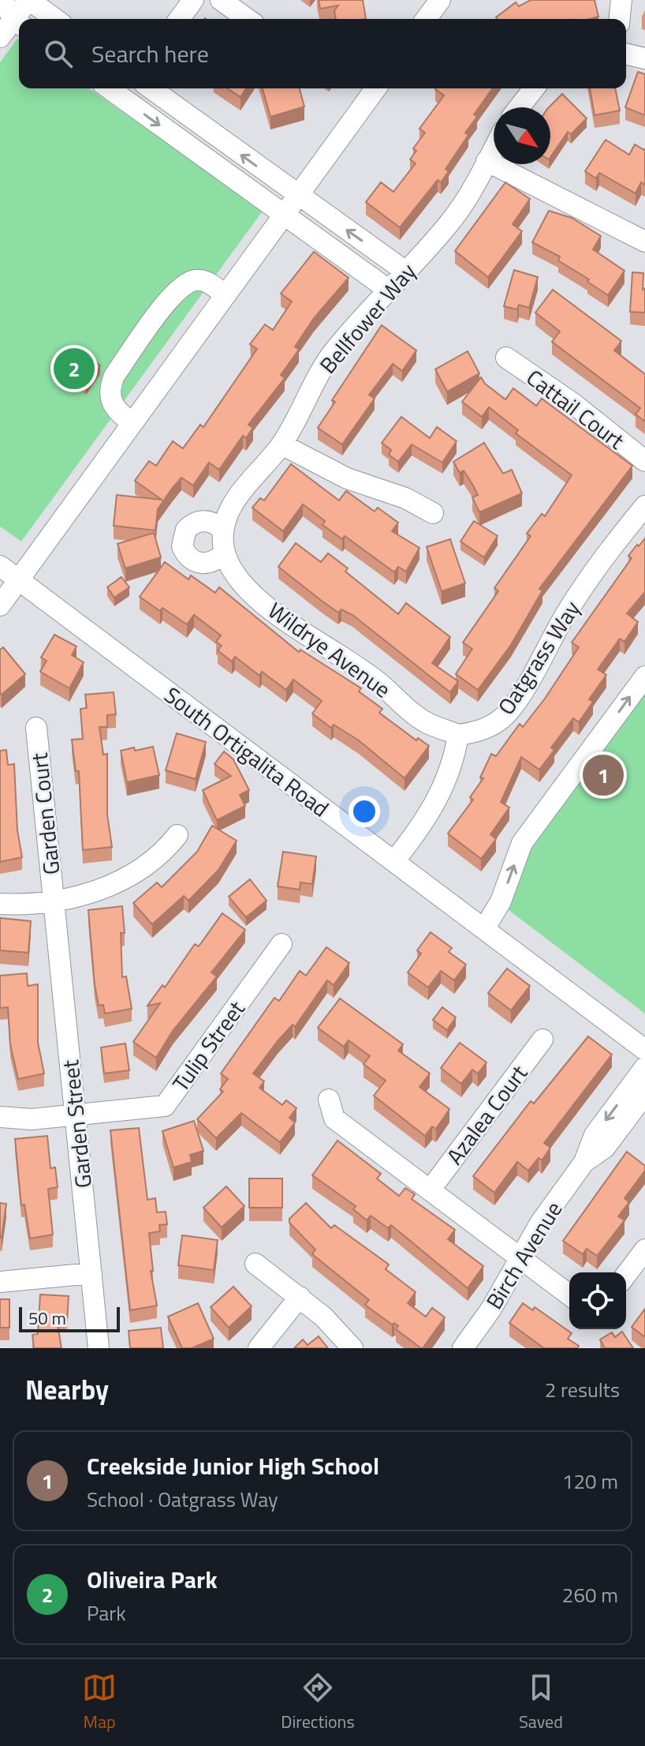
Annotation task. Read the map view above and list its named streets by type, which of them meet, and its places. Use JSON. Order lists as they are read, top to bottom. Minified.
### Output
{"streets":{"street":["Bellfower Way","Cattail Court","Wildrye Avenue","Oatgrass Way","South Ortigalita Road","Garden Court","Tulip Street","Azalea Court","Garden Street","Birch Avenue"]},"crossings":[["Bellfower Way","Wildrye Avenue"],["Wildrye Avenue","Oatgrass Way"],["Garden Court","Garden Street"],["Tulip Street","Garden Street"]],"scale_bar":"50 m","north":"bottom right","page":{"search":"Search here","pins":["2","1"],"scale":"50 m","heading":["Nearby","2 results"],"list":[{"mark":"1","name":"Creekside Junior High School","note":"School · Oatgrass Way","value":"120 m"},{"mark":"2","name":"Oliveira Park","note":"Park","value":"260 m"}],"nav":["Map","Directions","Saved"]}}
